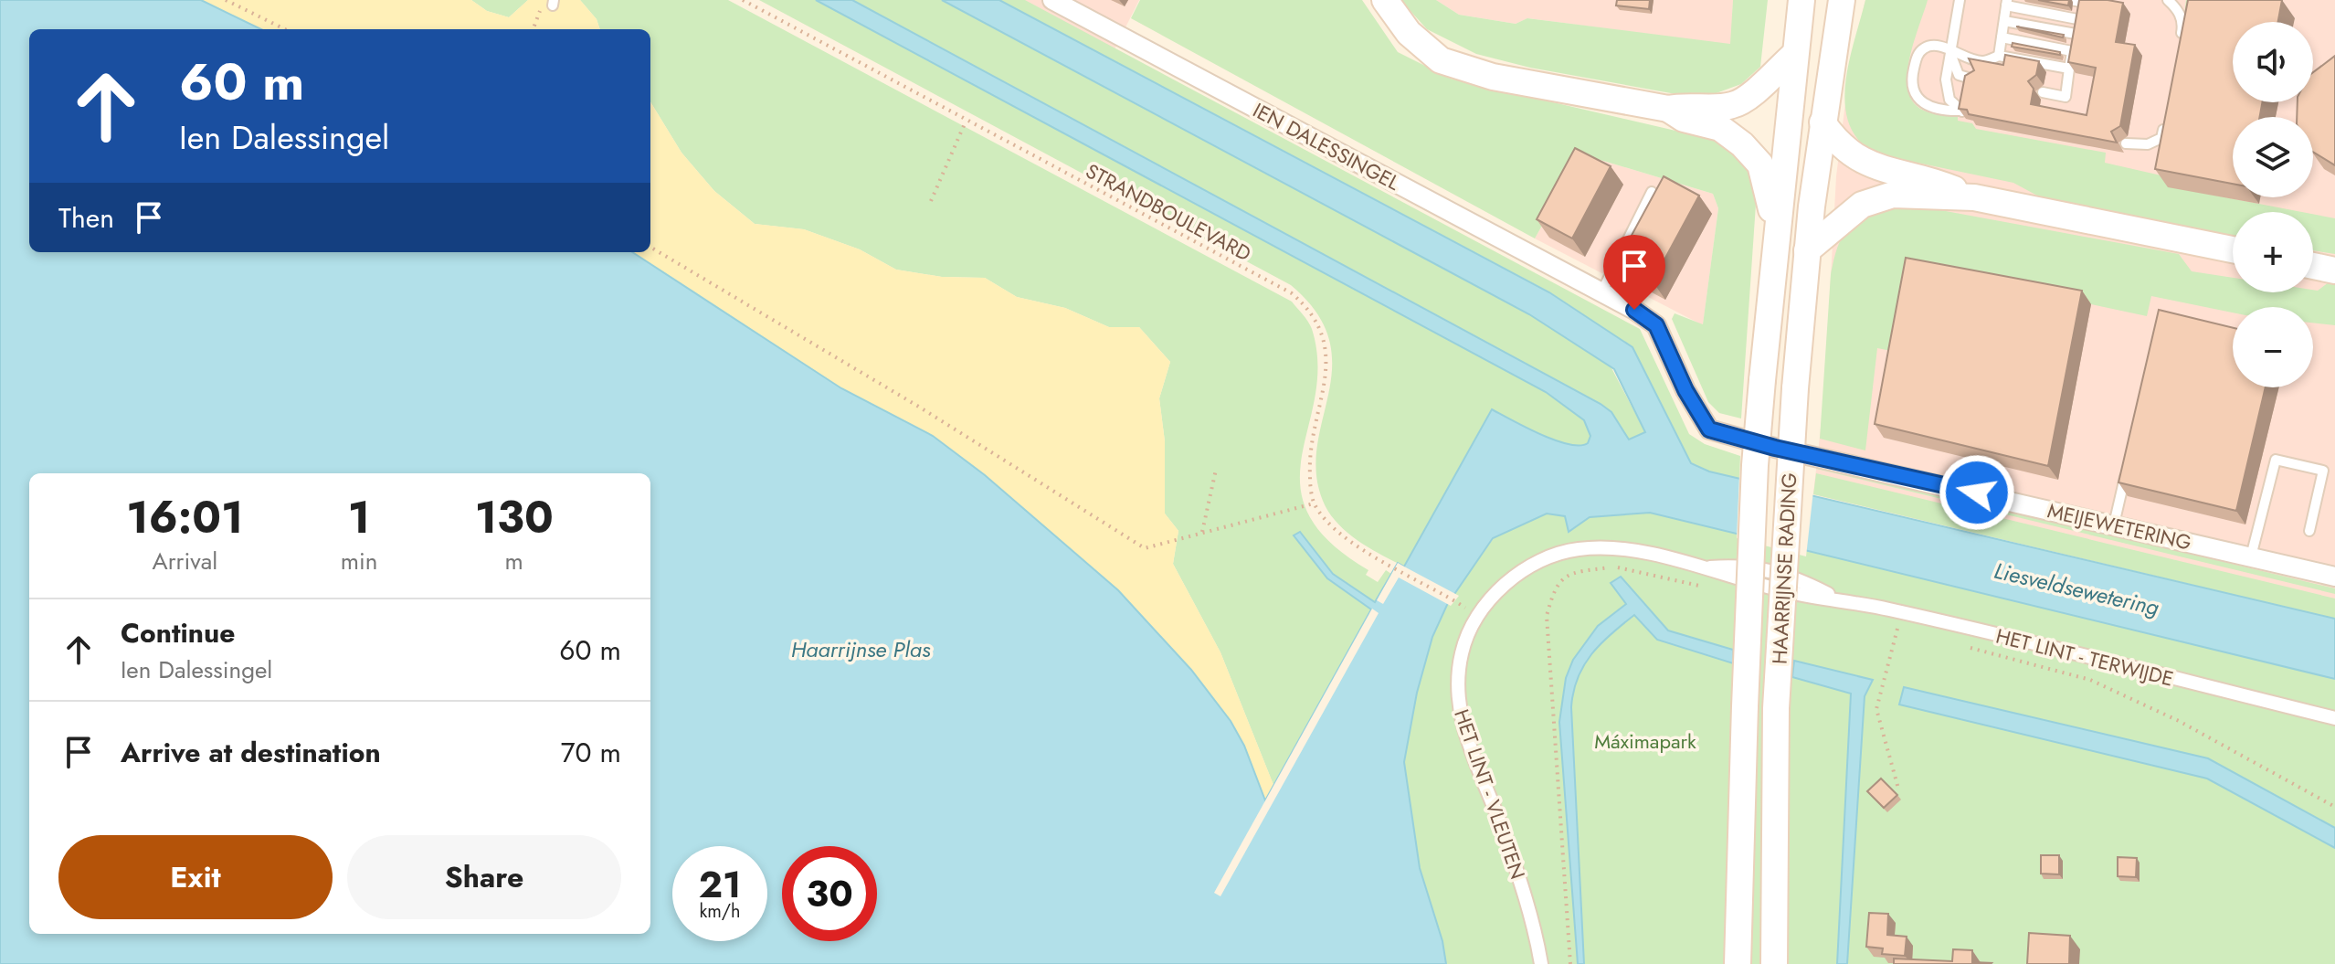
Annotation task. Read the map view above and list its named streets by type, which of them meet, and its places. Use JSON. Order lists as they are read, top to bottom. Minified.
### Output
{"streets":{"main road":["HAARRIJNSE RADING"],"street":["IEN DALESSINGEL","MEIJEWETERING","HET LINT - TERWIJDE","HET LINT - VLEUTEN"],"path":["STRANDBOULEVARD"]},"crossings":[["IEN DALESSINGEL","MEIJEWETERING"],["HET LINT - TERWIJDE","HET LINT - VLEUTEN"]],"water":["Liesveldsewetering","Haarrijnse Plas"],"parks":["Máximapark"],"page":{"map_buttons":["+","−"],"turn":["60 m","Ien Dalessingel"],"then":"Then","eta":["16:01","Arrival","1","min","130","m"],"list":[{"name":"Continue","note":"Ien Dalessingel","value":"60 m"},{"name":"Arrive at destination","value":"70 m"}],"buttons":["Exit","Share"],"speed":"21 km/h","limit":"30"}}
